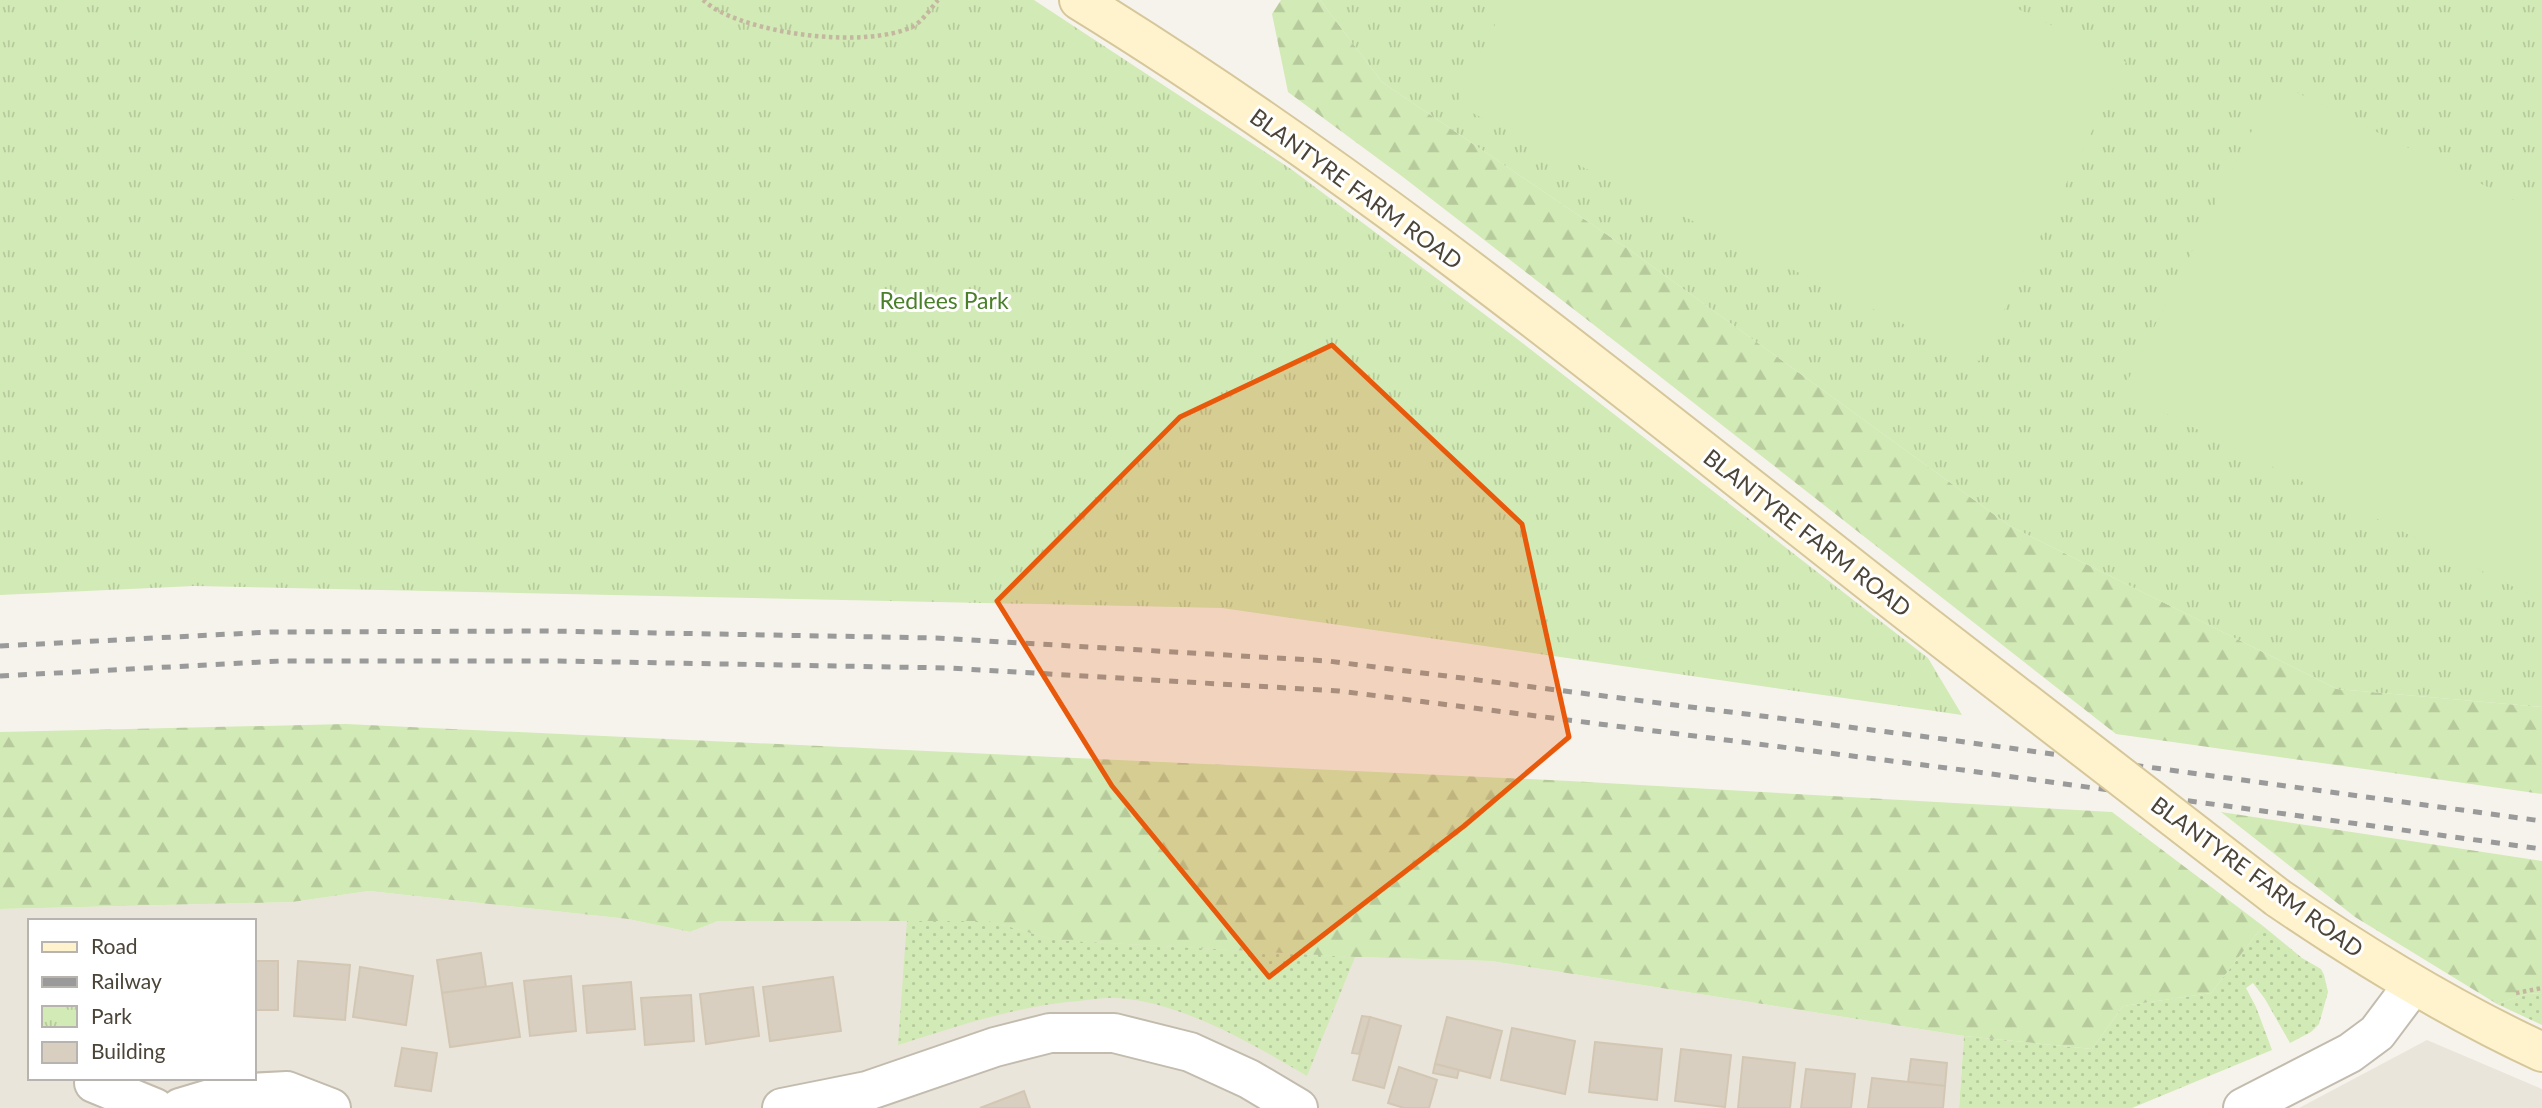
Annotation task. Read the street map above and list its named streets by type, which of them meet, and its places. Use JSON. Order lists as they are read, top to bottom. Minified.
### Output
{"streets":{"main road":["BLANTYRE FARM ROAD"]},"parks":["Redlees Park"],"legend":["Road","Railway","Park","Building"]}
